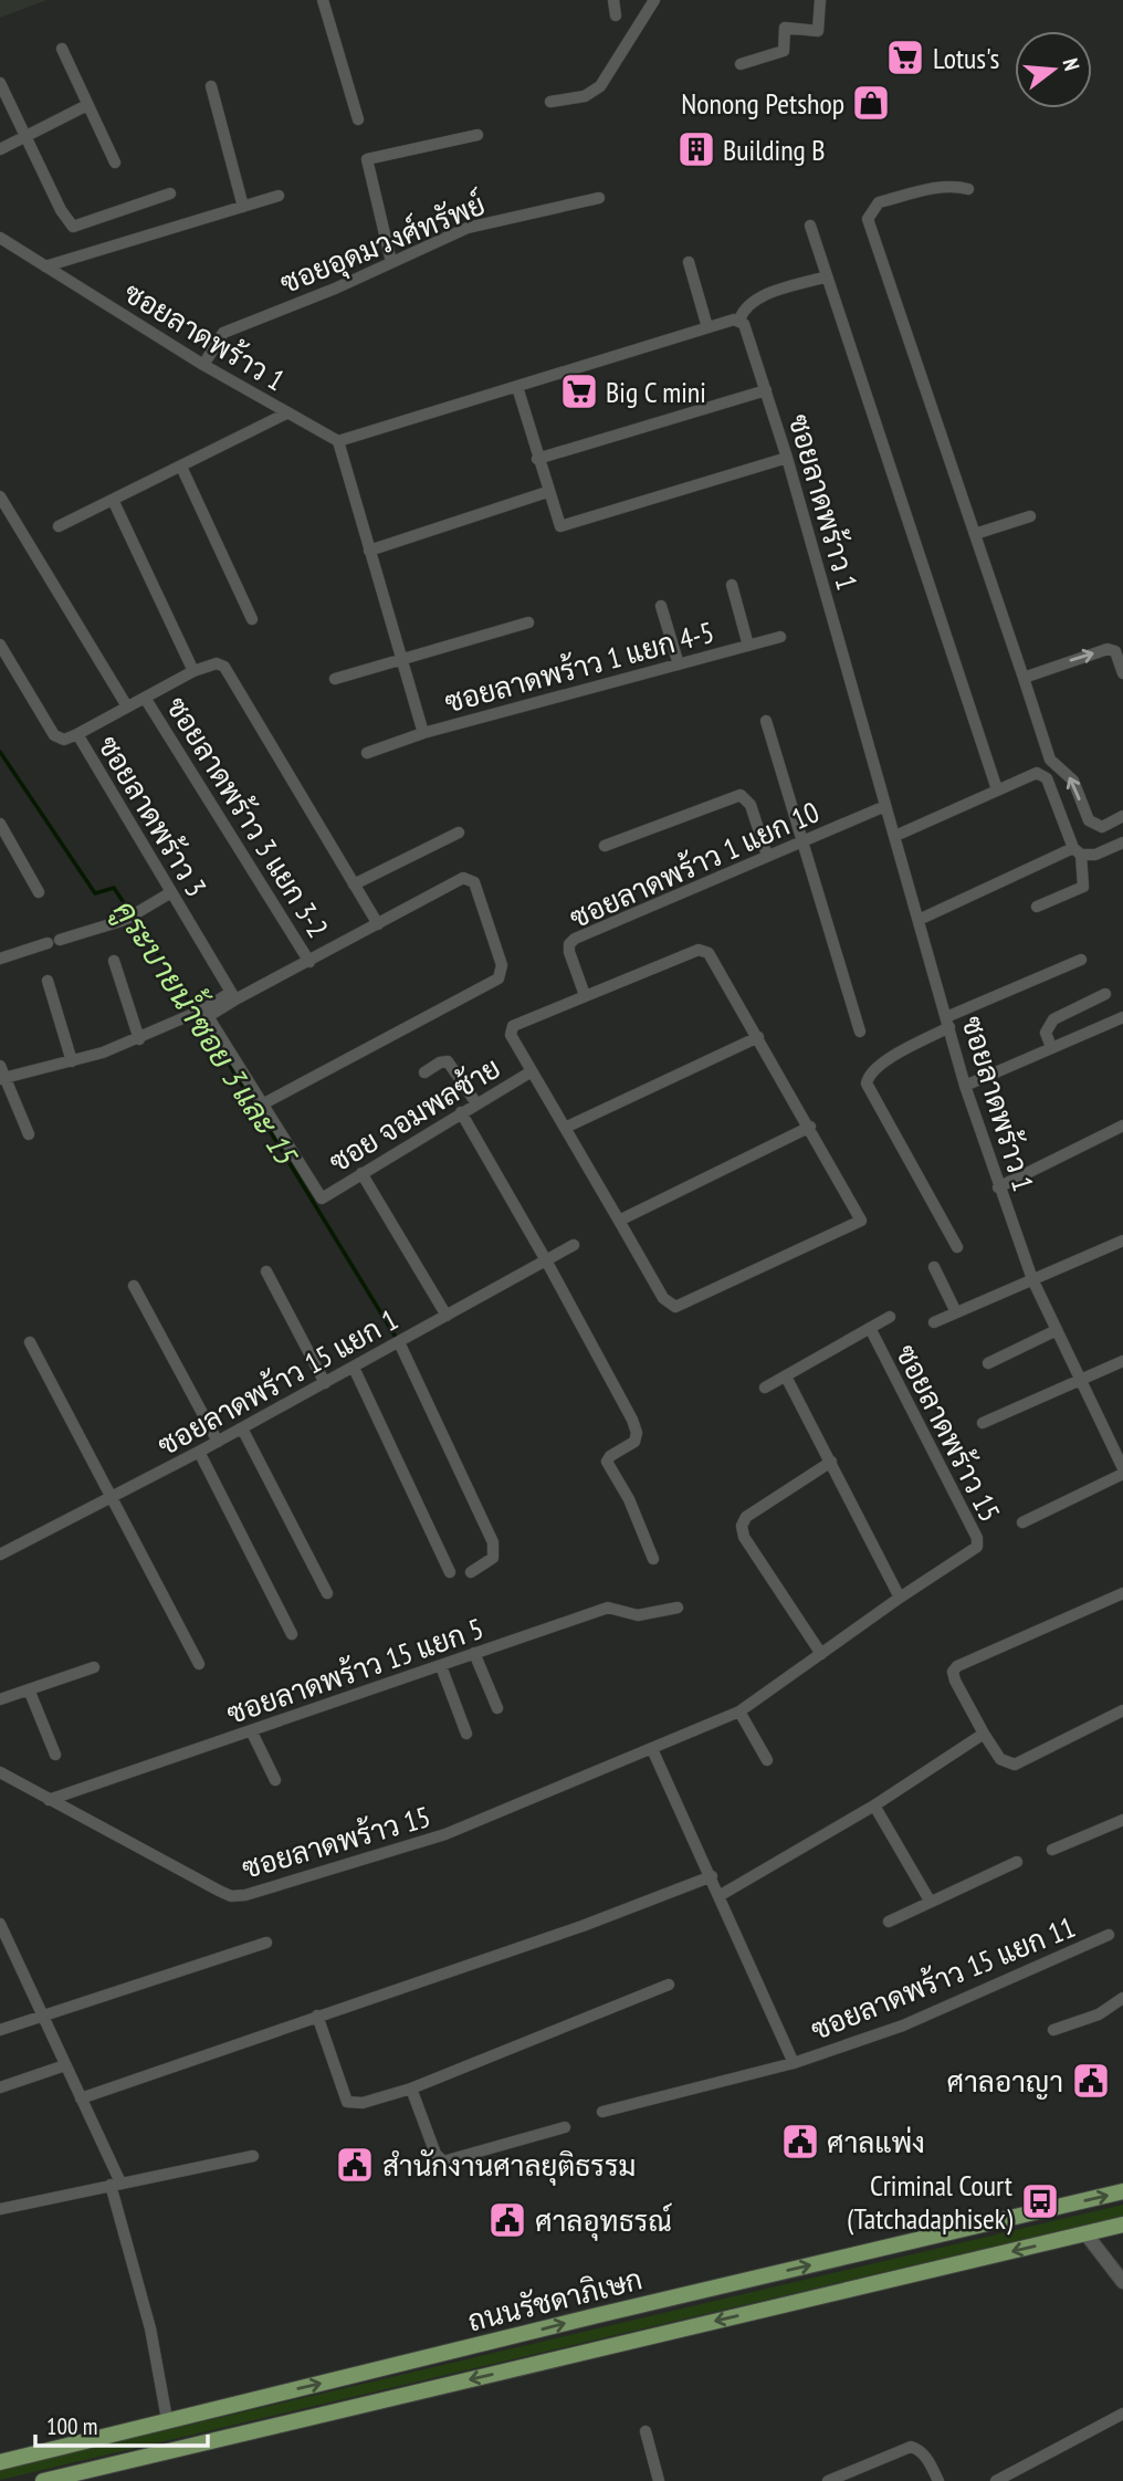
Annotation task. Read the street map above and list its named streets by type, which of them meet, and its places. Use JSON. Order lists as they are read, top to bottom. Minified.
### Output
{"streets":{"main road":["ถนนรัชดาภิเษก"],"street":["ซอยอุดมวงศ์ทรัพย์","ซอยลาดพร้าว 1","ซอยลาดพร้าว 1 แยก 4-5","ซอยลาดพร้าว 3","ซอยลาดพร้าว 3 แยก 3-2","ซอยลาดพร้าว 1 แยก 10","ซอย จอมพลซ้าย","ซอยลาดพร้าว 15 แยก 1","ซอยลาดพร้าว 15","ซอยลาดพร้าว 15 แยก 5","ซอยลาดพร้าว 15 แยก 11"]},"crossings":[["ซอยอุดมวงศ์ทรัพย์","ซอยลาดพร้าว 1"],["ซอยลาดพร้าว 1","ซอยลาดพร้าว 1 แยก 10"],["ซอยลาดพร้าว 15","ซอยลาดพร้าว 15 แยก 5"]],"water":["คูระบายน้ำซอย 3 และ 15"],"places":{"supermarket":["Lotus's","Big C mini"],"shop":["Nonong Petshop"],"building":["Building B"],"public building":["ศาลอาญา","ศาลแพ่ง","สำนักงานศาลยุติธรรม","ศาลอุทธรณ์"],"bus stop":["Criminal Court (Tatchadaphisek)"]},"scale_bar":"100 m","north":"right"}
